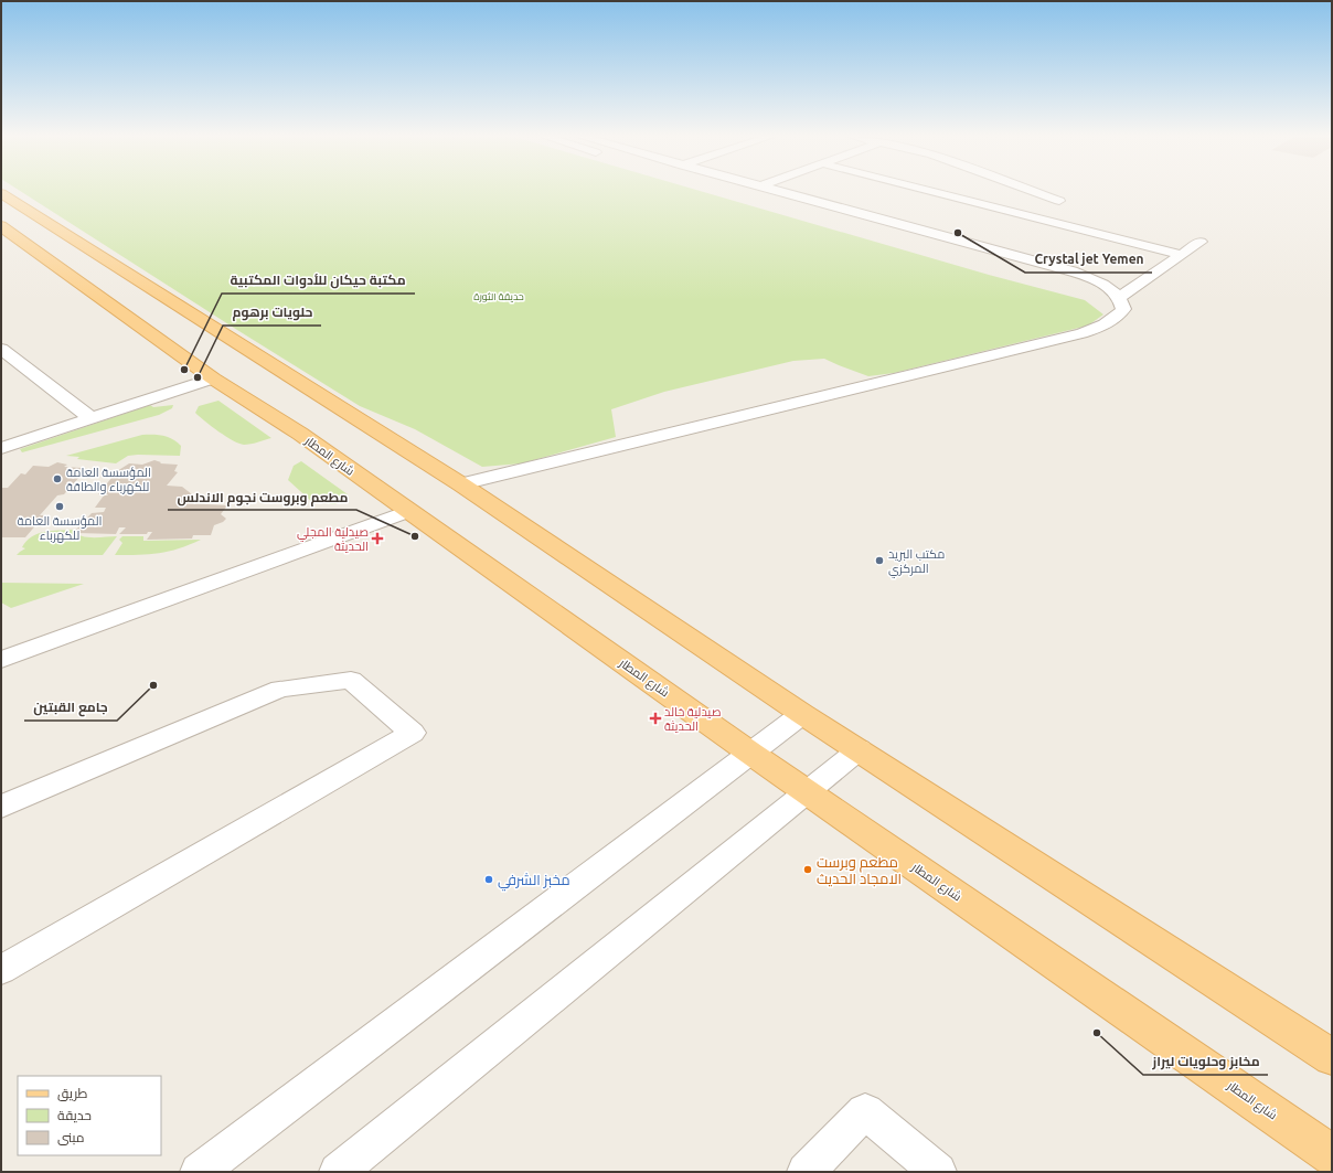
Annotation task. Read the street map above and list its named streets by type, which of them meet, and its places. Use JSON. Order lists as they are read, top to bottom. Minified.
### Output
{"streets":{"main road":["شارع المطار"]},"parks":["حديقة الثورة"],"places":{"other":["Crystal jet Yemen","مكتبة حيكان للأدوات المكتبية","حلويات برهوم","المؤسسة العامة للكهرباء والطاقة","المؤسسة العامة للكهرباء","مطعم وبروست نجوم الاندلس","مكتب البريد المركزي","جامع القبتين","مطعم وبرست الامجاد الحديث","مخبز الشرفي","مخابز وحلويات ليراز"],"health":["صيدلية المجلي الحديثة","صيدلية خالد الحديثة"]},"legend":["طريق","حديقة","مبنى"]}
